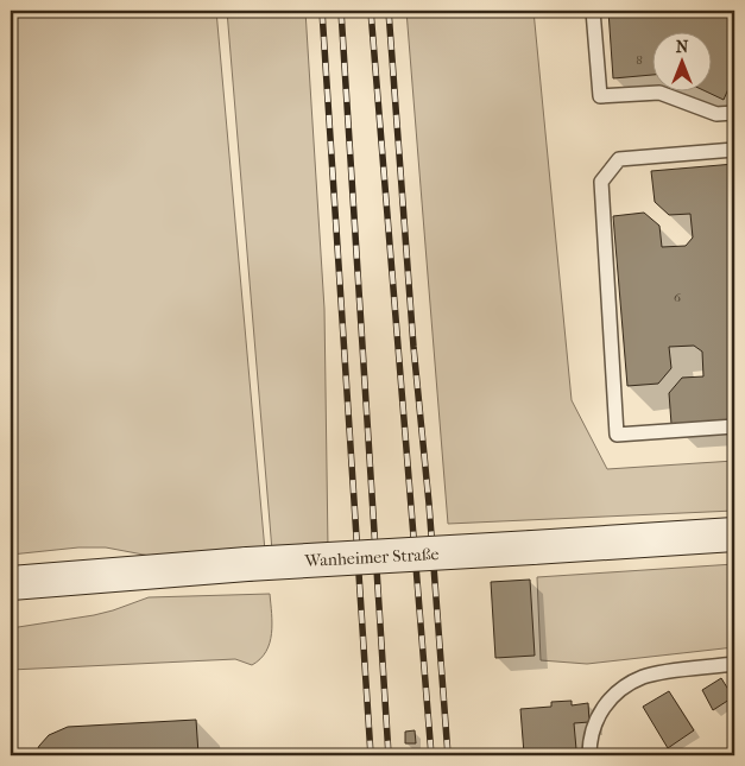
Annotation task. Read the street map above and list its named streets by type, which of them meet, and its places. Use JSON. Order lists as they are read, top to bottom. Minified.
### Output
{"streets":{"street":["Wanheimer Straße"]},"house_numbers":["8","6"],"north":"top"}
